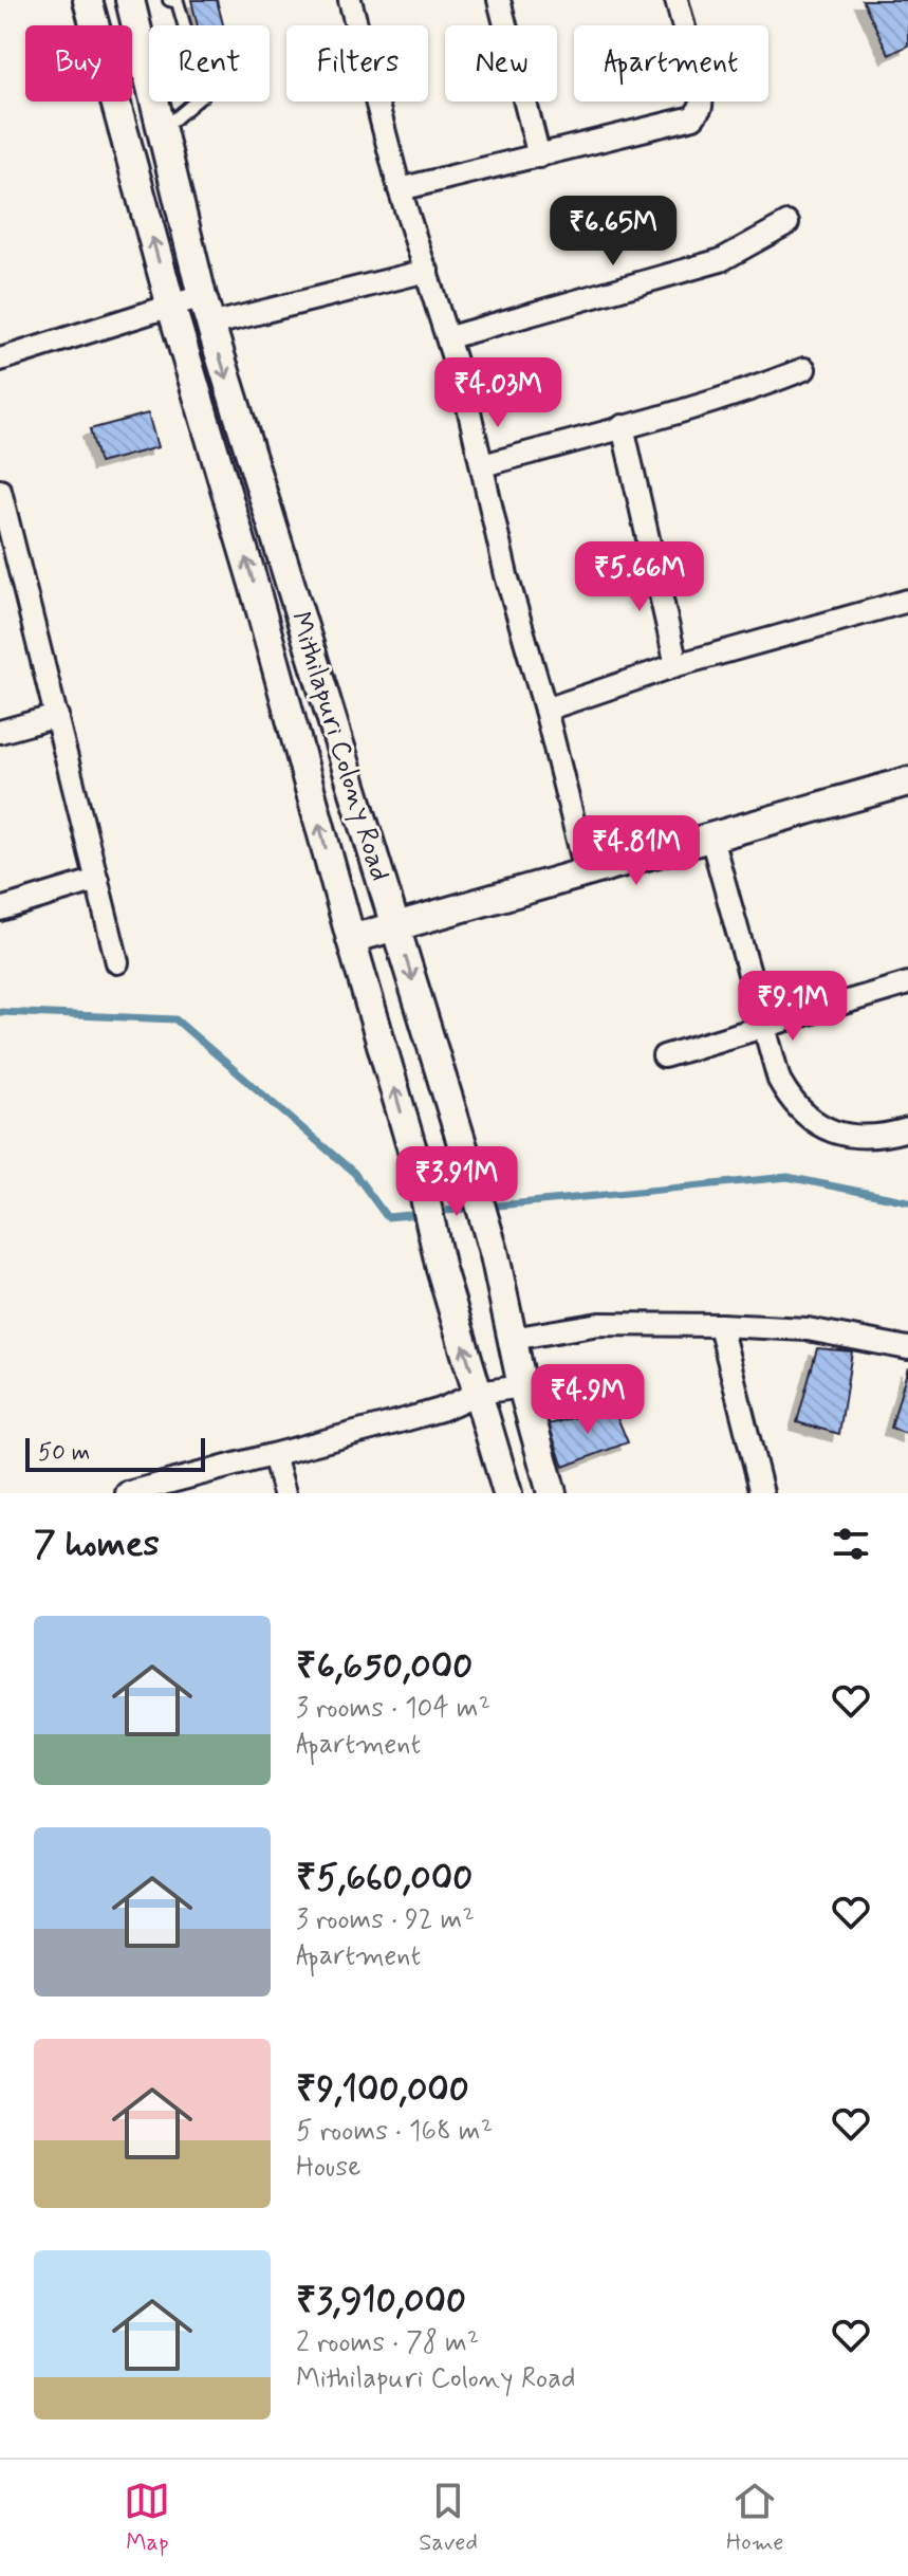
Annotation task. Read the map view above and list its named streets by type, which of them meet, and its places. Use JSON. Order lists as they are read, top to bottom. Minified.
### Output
{"streets":{"street":["Mithilapuri Colony Road"]},"scale_bar":"50 m","page":{"chip":["Buy","Rent","Filters","New","Apartment"],"price":["₹6.65M","₹4.03M","₹5.66M","₹4.81M","₹9.1M","₹3.91M","₹4.9M"],"scale":"50 m","heading":"7 homes","list":[{"name":"₹6,650,000","note":"3 rooms · 104 m² · Apartment"},{"name":"₹5,660,000","note":"3 rooms · 92 m² · Apartment"},{"name":"₹9,100,000","note":"5 rooms · 168 m² · House"},{"name":"₹3,910,000","note":"2 rooms · 78 m² · Mithilapuri Colony Road"}],"tabs":["Map","Saved","Home"]}}
